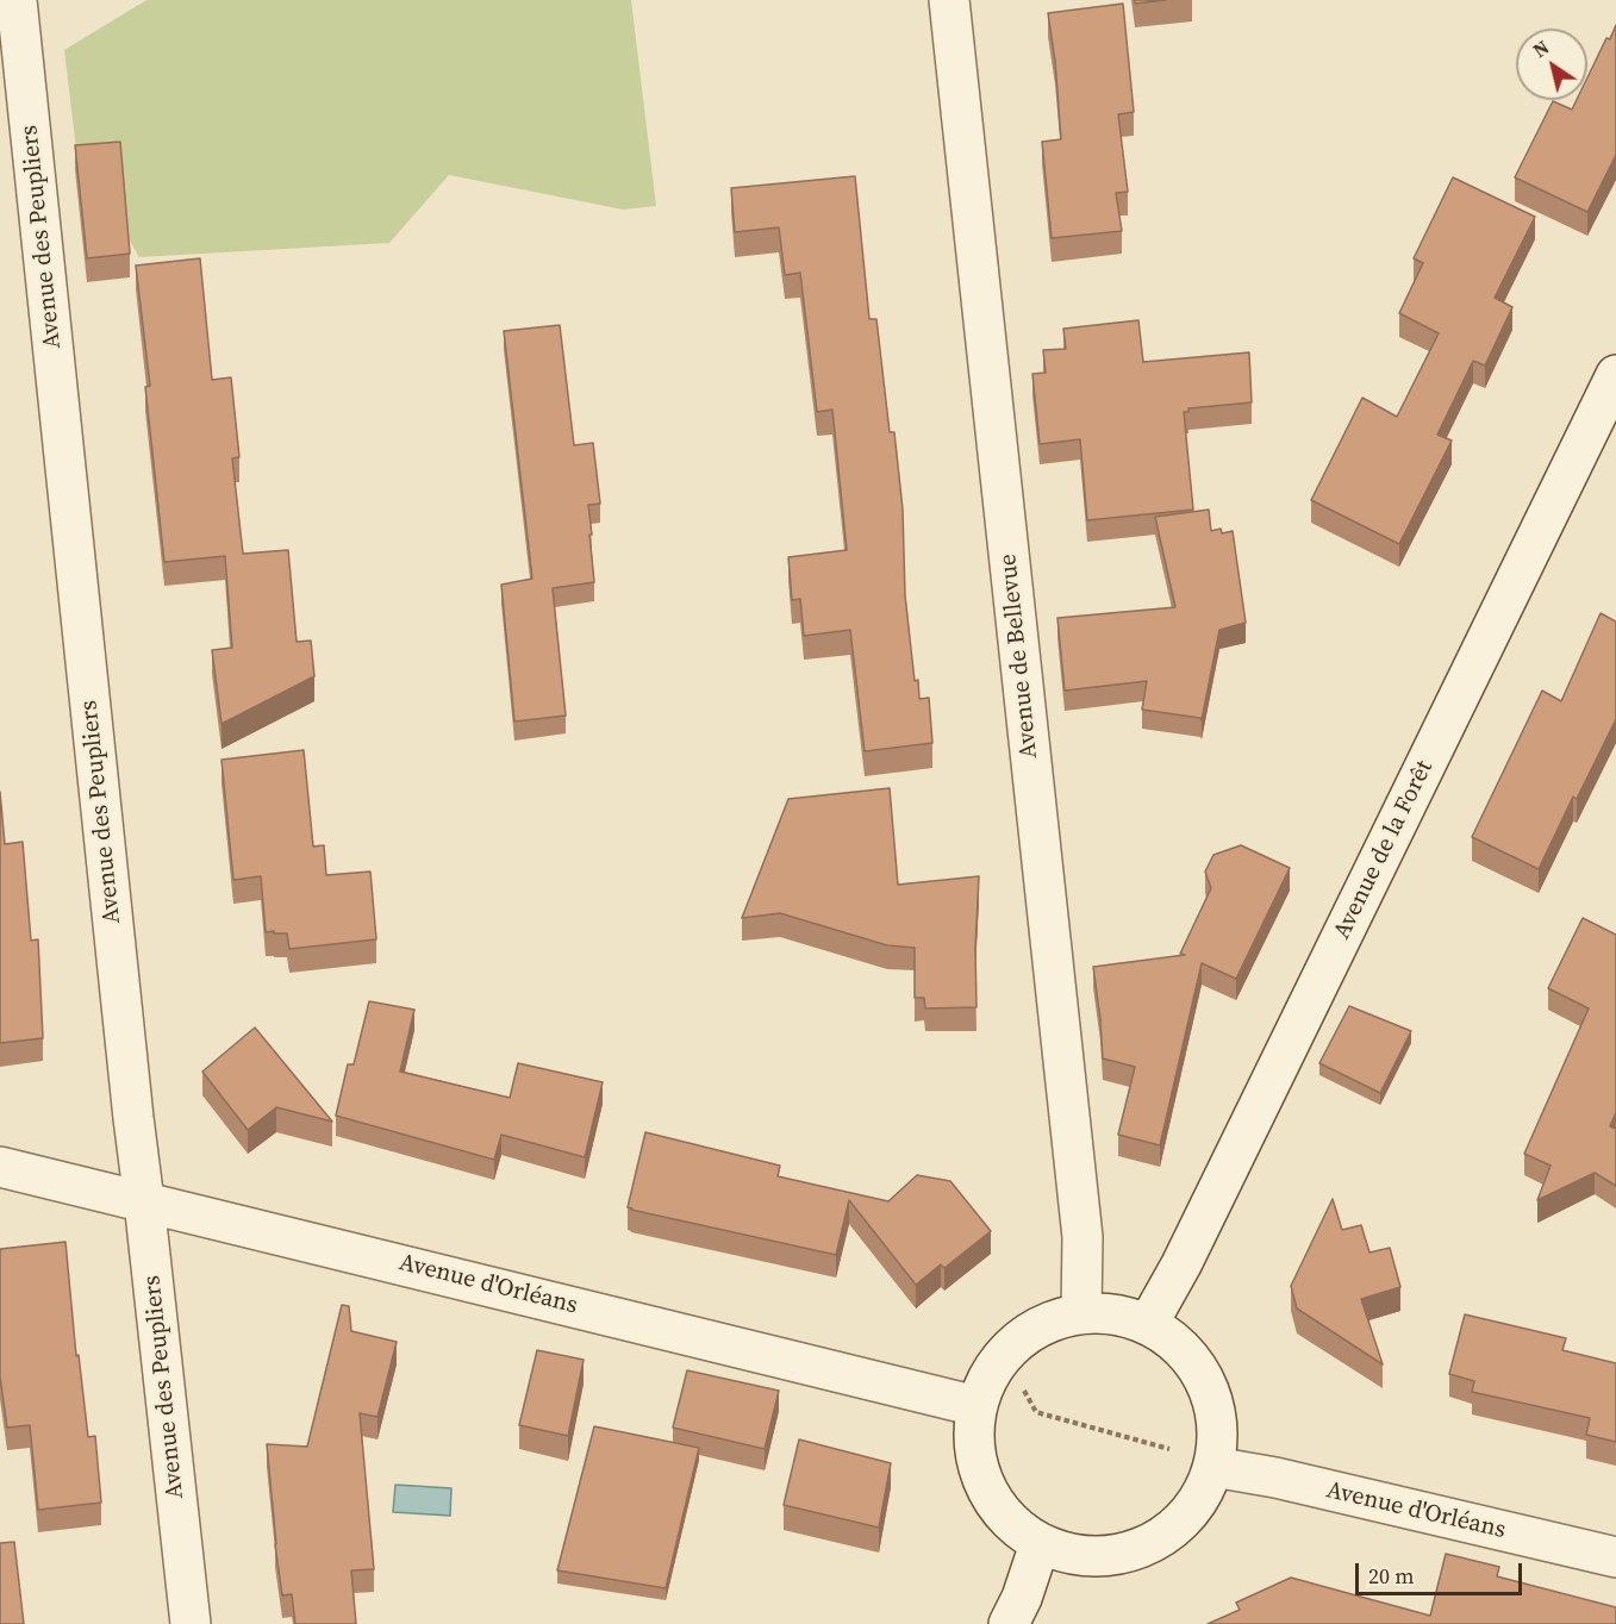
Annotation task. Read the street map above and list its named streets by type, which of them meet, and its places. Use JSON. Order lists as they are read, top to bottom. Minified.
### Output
{"streets":{"street":["Avenue des Peupliers","Avenue de Bellevue","Avenue de la Forêt","Avenue d'Orléans"]},"crossings":[["Avenue des Peupliers","Avenue d'Orléans"],["Avenue de Bellevue","Avenue de la Forêt"],["Avenue de Bellevue","Avenue d'Orléans"],["Avenue de la Forêt","Avenue d'Orléans"]],"scale_bar":"20 m","north":"top left"}
